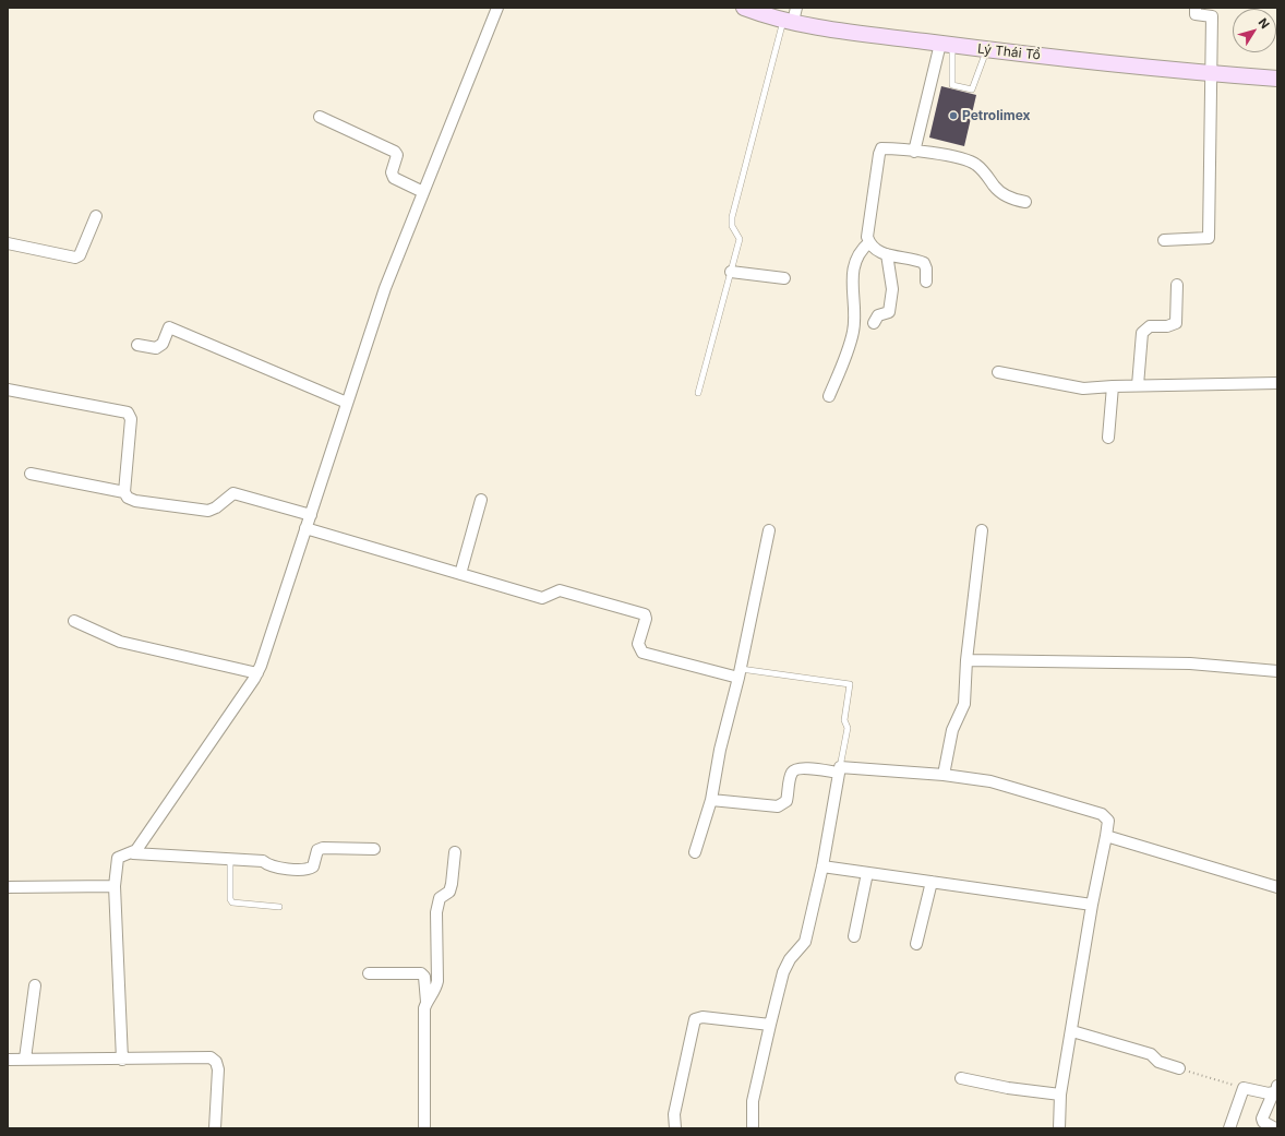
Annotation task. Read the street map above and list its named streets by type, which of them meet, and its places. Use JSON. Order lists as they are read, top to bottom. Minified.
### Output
{"streets":{"main road":["Lý Thái Tổ"]},"places":["Petrolimex"],"north":"top right"}
